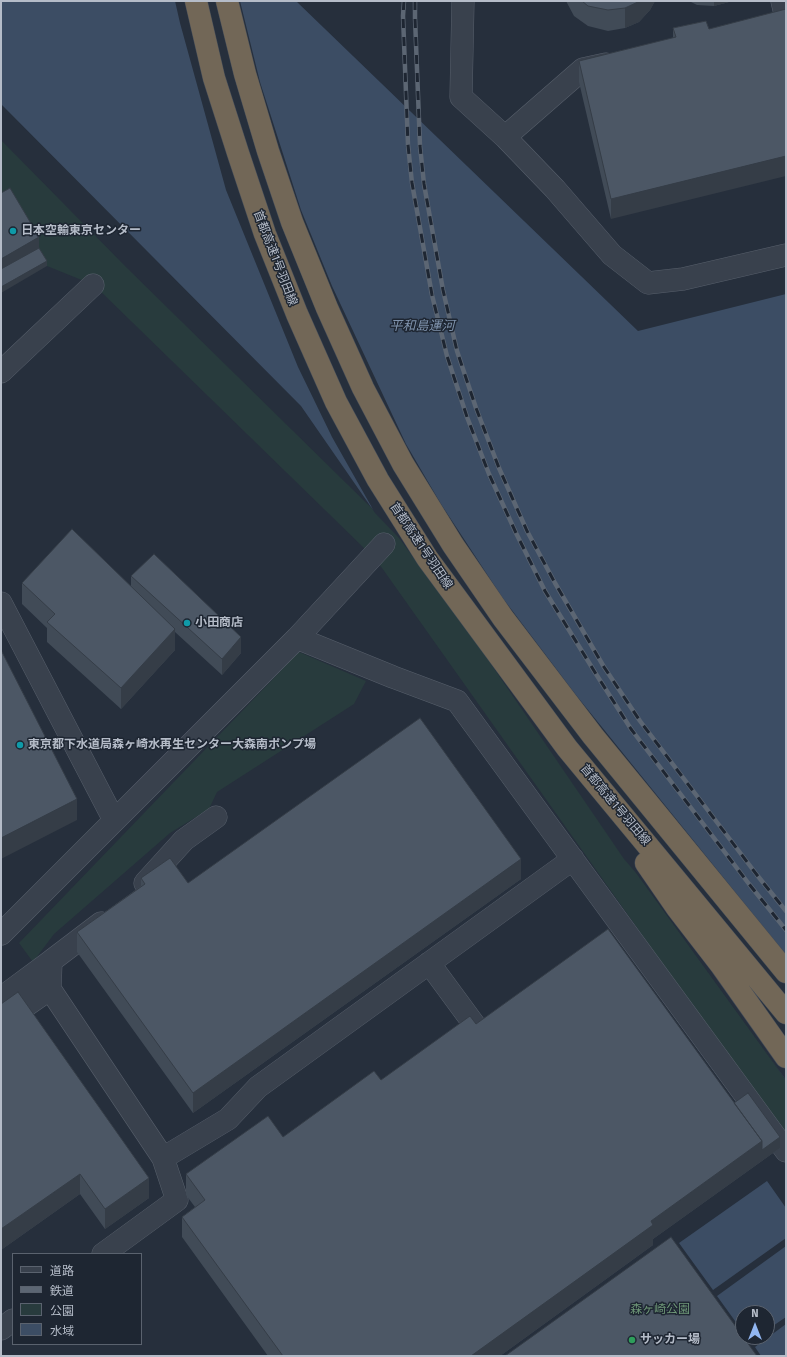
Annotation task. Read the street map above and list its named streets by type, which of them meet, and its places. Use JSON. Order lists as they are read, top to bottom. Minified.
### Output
{"streets":{"highway":["首都高速1号羽田線"]},"water":["平和島運河"],"parks":["森ヶ崎公園"],"places":["日本空輸東京センター","小田商店","東京都下水道局森ヶ崎水再生センター大森南ポンプ場","サッカー場"],"legend":["道路","鉄道","公園","水域"],"north":"top"}
